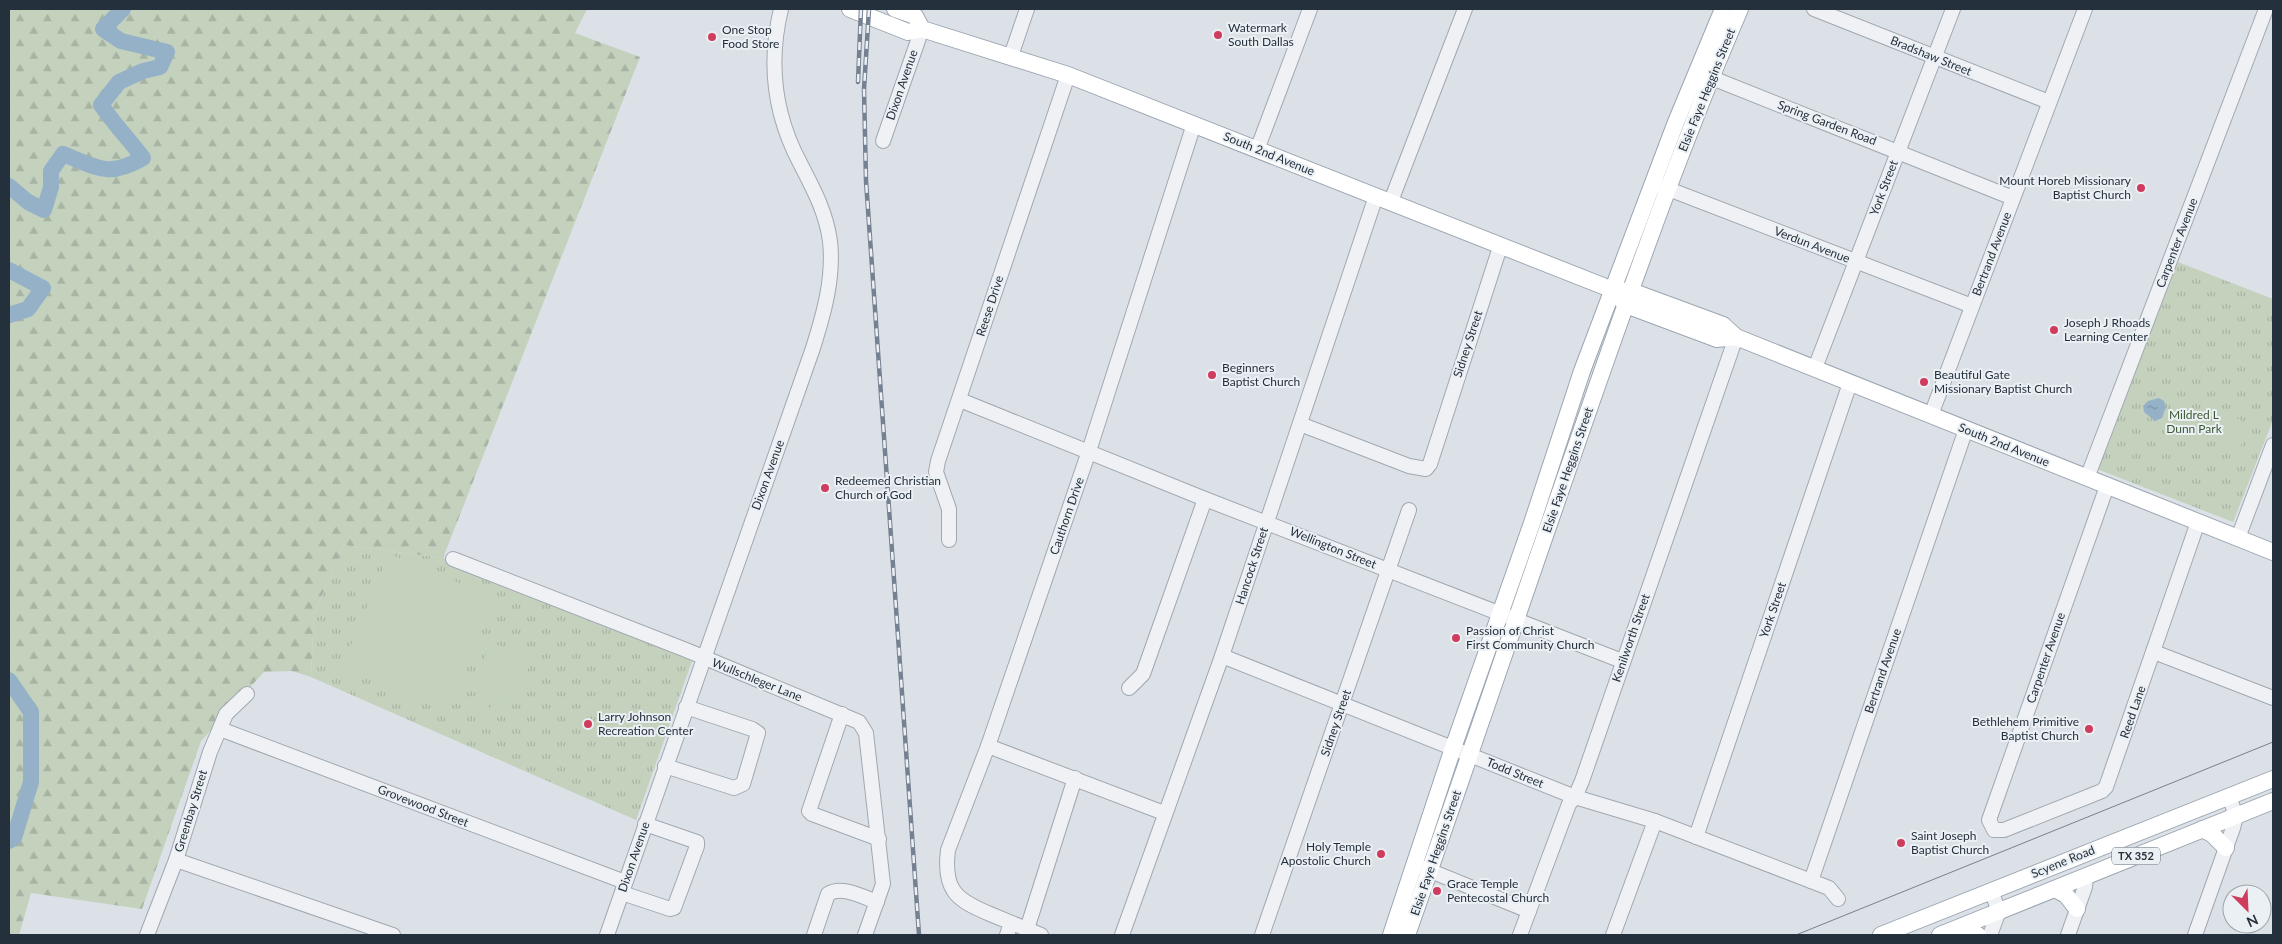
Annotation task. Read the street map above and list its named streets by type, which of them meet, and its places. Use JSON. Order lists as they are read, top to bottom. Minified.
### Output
{"streets":{"main road":["Elsie Faye Heggins Street","South 2nd Avenue","TX 352","Scyene Road"],"street":["Bradshaw Street","Dixon Avenue","Spring Garden Road","York Street","Carpenter Avenue","Verdun Avenue","Bertrand Avenue","Reese Drive","Sidney Street","Cauthorn Drive","Wellington Street","Hancock Street","Kenilworth Street","Wullschleger Lane","Reed Lane","Todd Street","Grovewood Street","Greenbay Street"]},"crossings":[["Bradshaw Street","York Street"],["Bradshaw Street","Bertrand Avenue"],["Dixon Avenue","South 2nd Avenue"],["Dixon Avenue","Wullschleger Lane"],["Dixon Avenue","Grovewood Street"],["Elsie Faye Heggins Street","Spring Garden Road"],["Elsie Faye Heggins Street","South 2nd Avenue"],["Elsie Faye Heggins Street","Verdun Avenue"],["Elsie Faye Heggins Street","Wellington Street"],["Elsie Faye Heggins Street","Todd Street"],["Spring Garden Road","York Street"],["Spring Garden Road","Bertrand Avenue"],["South 2nd Avenue","York Street"],["South 2nd Avenue","Carpenter Avenue"],["South 2nd Avenue","Bertrand Avenue"],["South 2nd Avenue","Reese Drive"],["South 2nd Avenue","Sidney Street"],["South 2nd Avenue","Cauthorn Drive"],["South 2nd Avenue","Hancock Street"],["South 2nd Avenue","Kenilworth Street"],["South 2nd Avenue","Reed Lane"],["York Street","Verdun Avenue"],["York Street","Todd Street"],["Carpenter Avenue","Reed Lane"],["Verdun Avenue","Bertrand Avenue"],["Bertrand Avenue","Todd Street"],["Reese Drive","Wellington Street"],["Sidney Street","Wellington Street"],["Sidney Street","Hancock Street"],["Sidney Street","Todd Street"],["Cauthorn Drive","Wellington Street"],["Wellington Street","Hancock Street"],["Wellington Street","Kenilworth Street"],["Hancock Street","Todd Street"],["Kenilworth Street","Todd Street"],["Grovewood Street","Greenbay Street"]],"parks":["Mildred L Dunn Park"],"places":["Watermark South Dallas","One Stop Food Store","Mount Horeb Missionary Baptist Church","Joseph J Rhoads Learning Center","Beginners Baptist Church","Beautiful Gate Missionary Baptist Church","Redeemed Christian Church of God","Passion of Christ First Community Church","Larry Johnson Recreation Center","Bethlehem Primitive Baptist Church","Saint Joseph Baptist Church","Holy Temple Apostolic Church","Grace Temple Pentecostal Church"],"north":"bottom right"}
